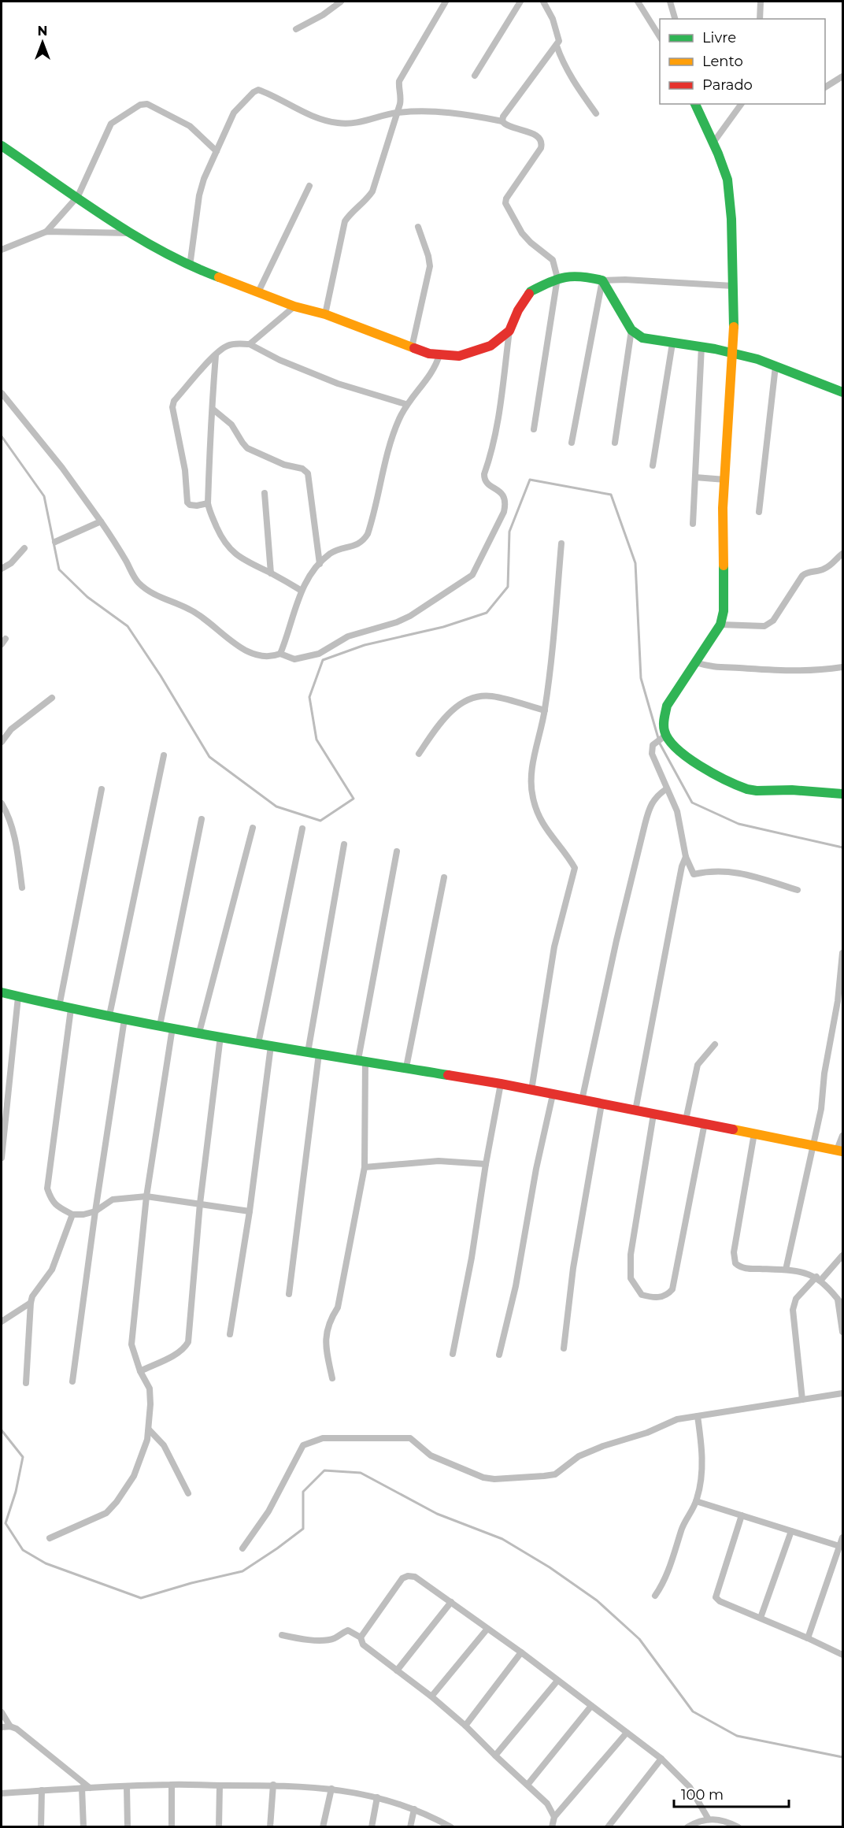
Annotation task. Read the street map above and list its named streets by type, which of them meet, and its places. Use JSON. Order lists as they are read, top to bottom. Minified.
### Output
{"legend":["Livre","Lento","Parado"],"scale_bar":"100 m","north":"top"}
